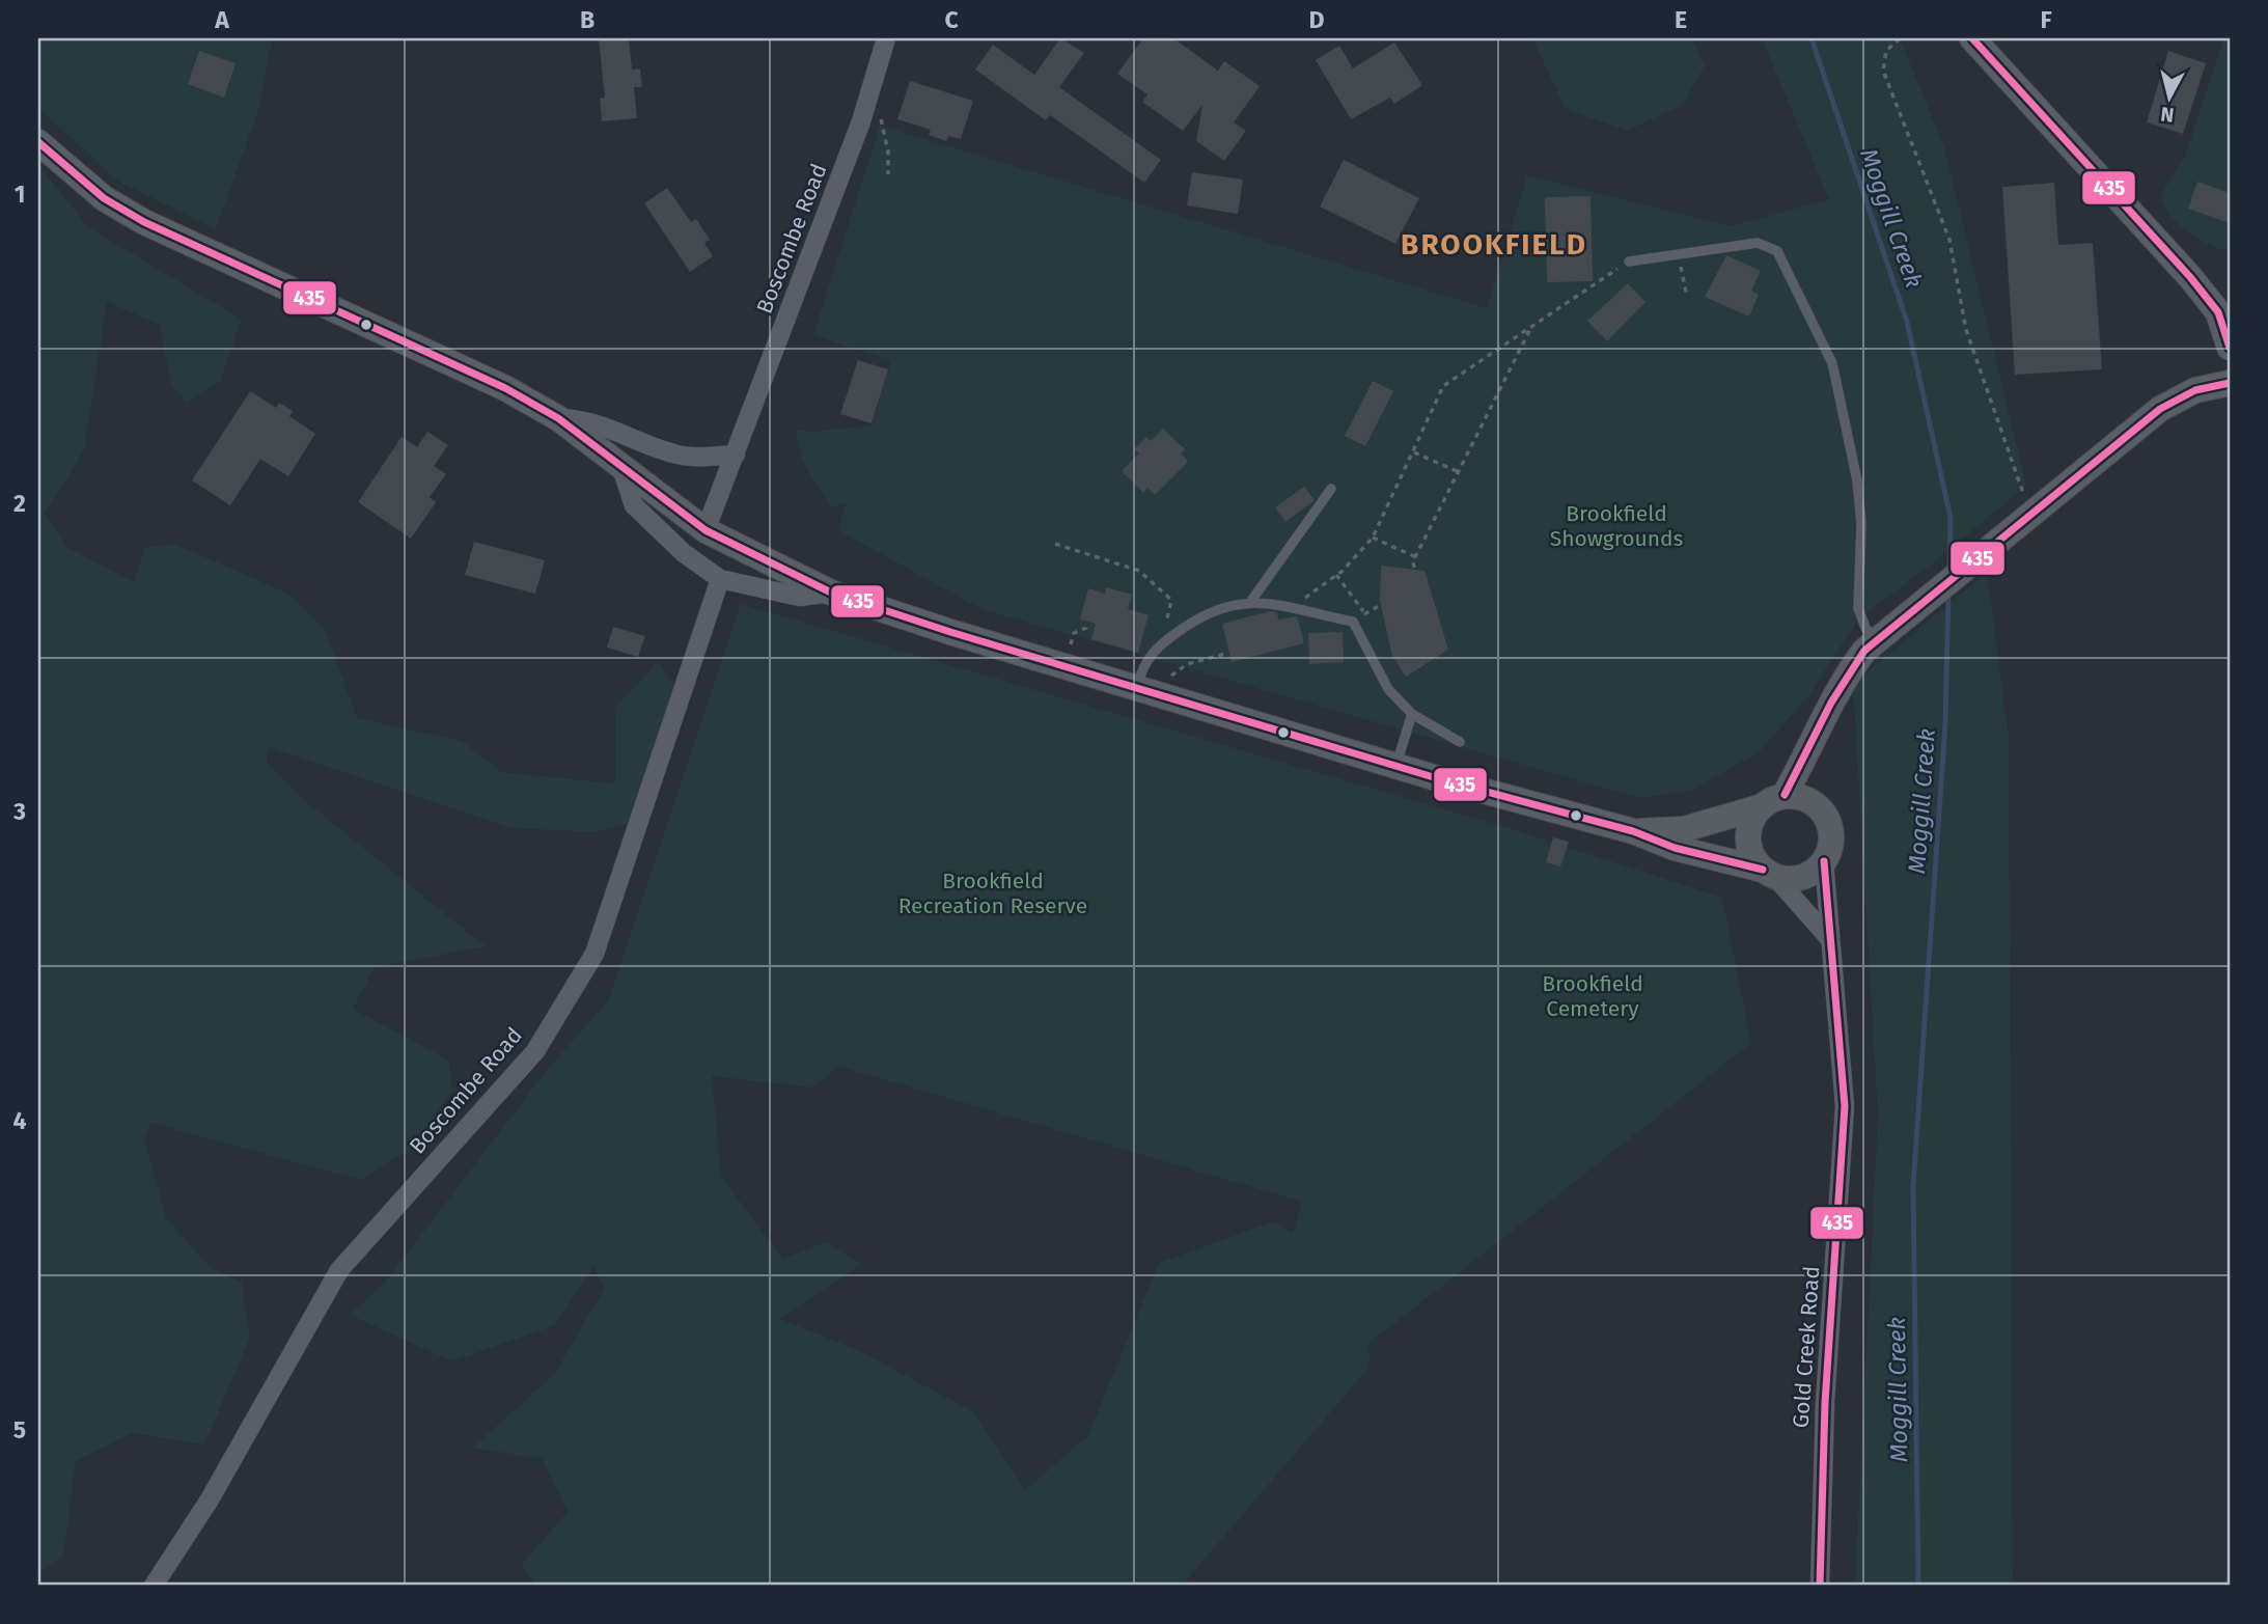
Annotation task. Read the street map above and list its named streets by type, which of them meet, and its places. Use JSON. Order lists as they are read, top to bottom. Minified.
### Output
{"streets":{"street":["Boscombe Road","Gold Creek Road"]},"districts":["BROOKFIELD"],"water":["Moggill Creek"],"parks":["Brookfield Showgrounds","Brookfield Recreation Reserve","Brookfield Cemetery"],"lines":["transit line 435"],"north":"bottom","grid":{"columns":["A","B","C","D","E","F"],"rows":["1","2","3","4","5"]}}
